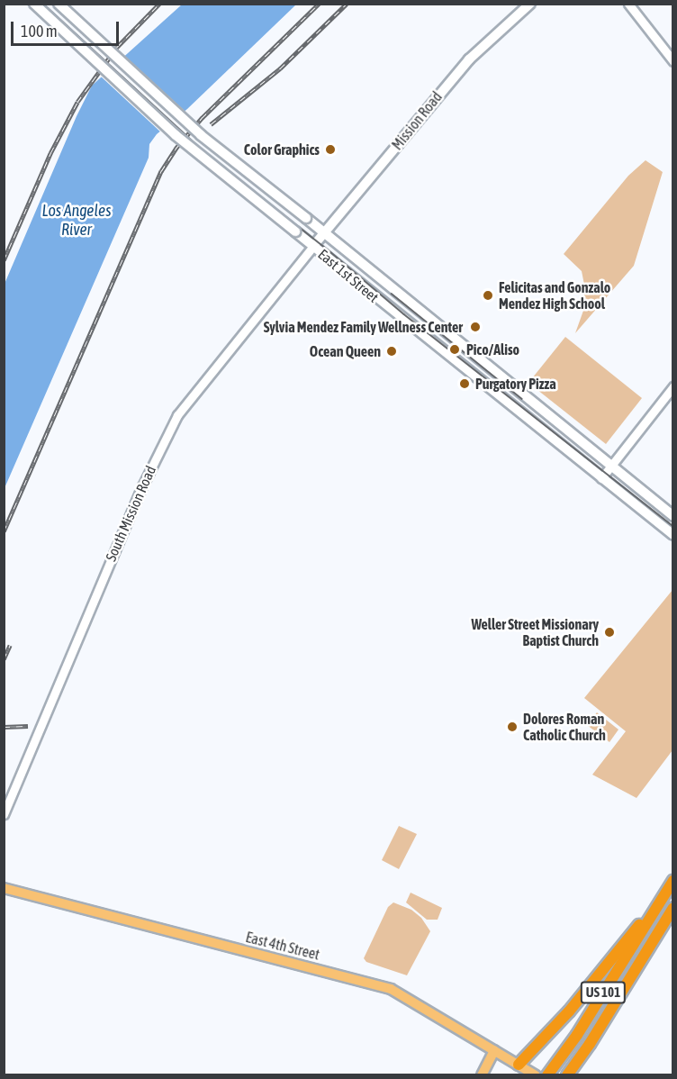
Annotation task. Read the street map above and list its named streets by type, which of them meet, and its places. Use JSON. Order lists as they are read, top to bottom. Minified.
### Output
{"streets":{"highway":["US 101"],"main road":["Mission Road","East 1st Street","East 4th Street"],"street":["South Mission Road"]},"crossings":[["Mission Road","East 1st Street"],["Mission Road","South Mission Road"],["East 1st Street","South Mission Road"]],"water":["Los Angeles River"],"places":["Color Graphics","Felicitas and Gonzalo Mendez High School","Sylvia Mendez Family Wellness Center","Pico/Aliso","Ocean Queen","Purgatory Pizza","Weller Street Missionary Baptist Church","Dolores Roman Catholic Church"],"scale_bar":"100 m"}
